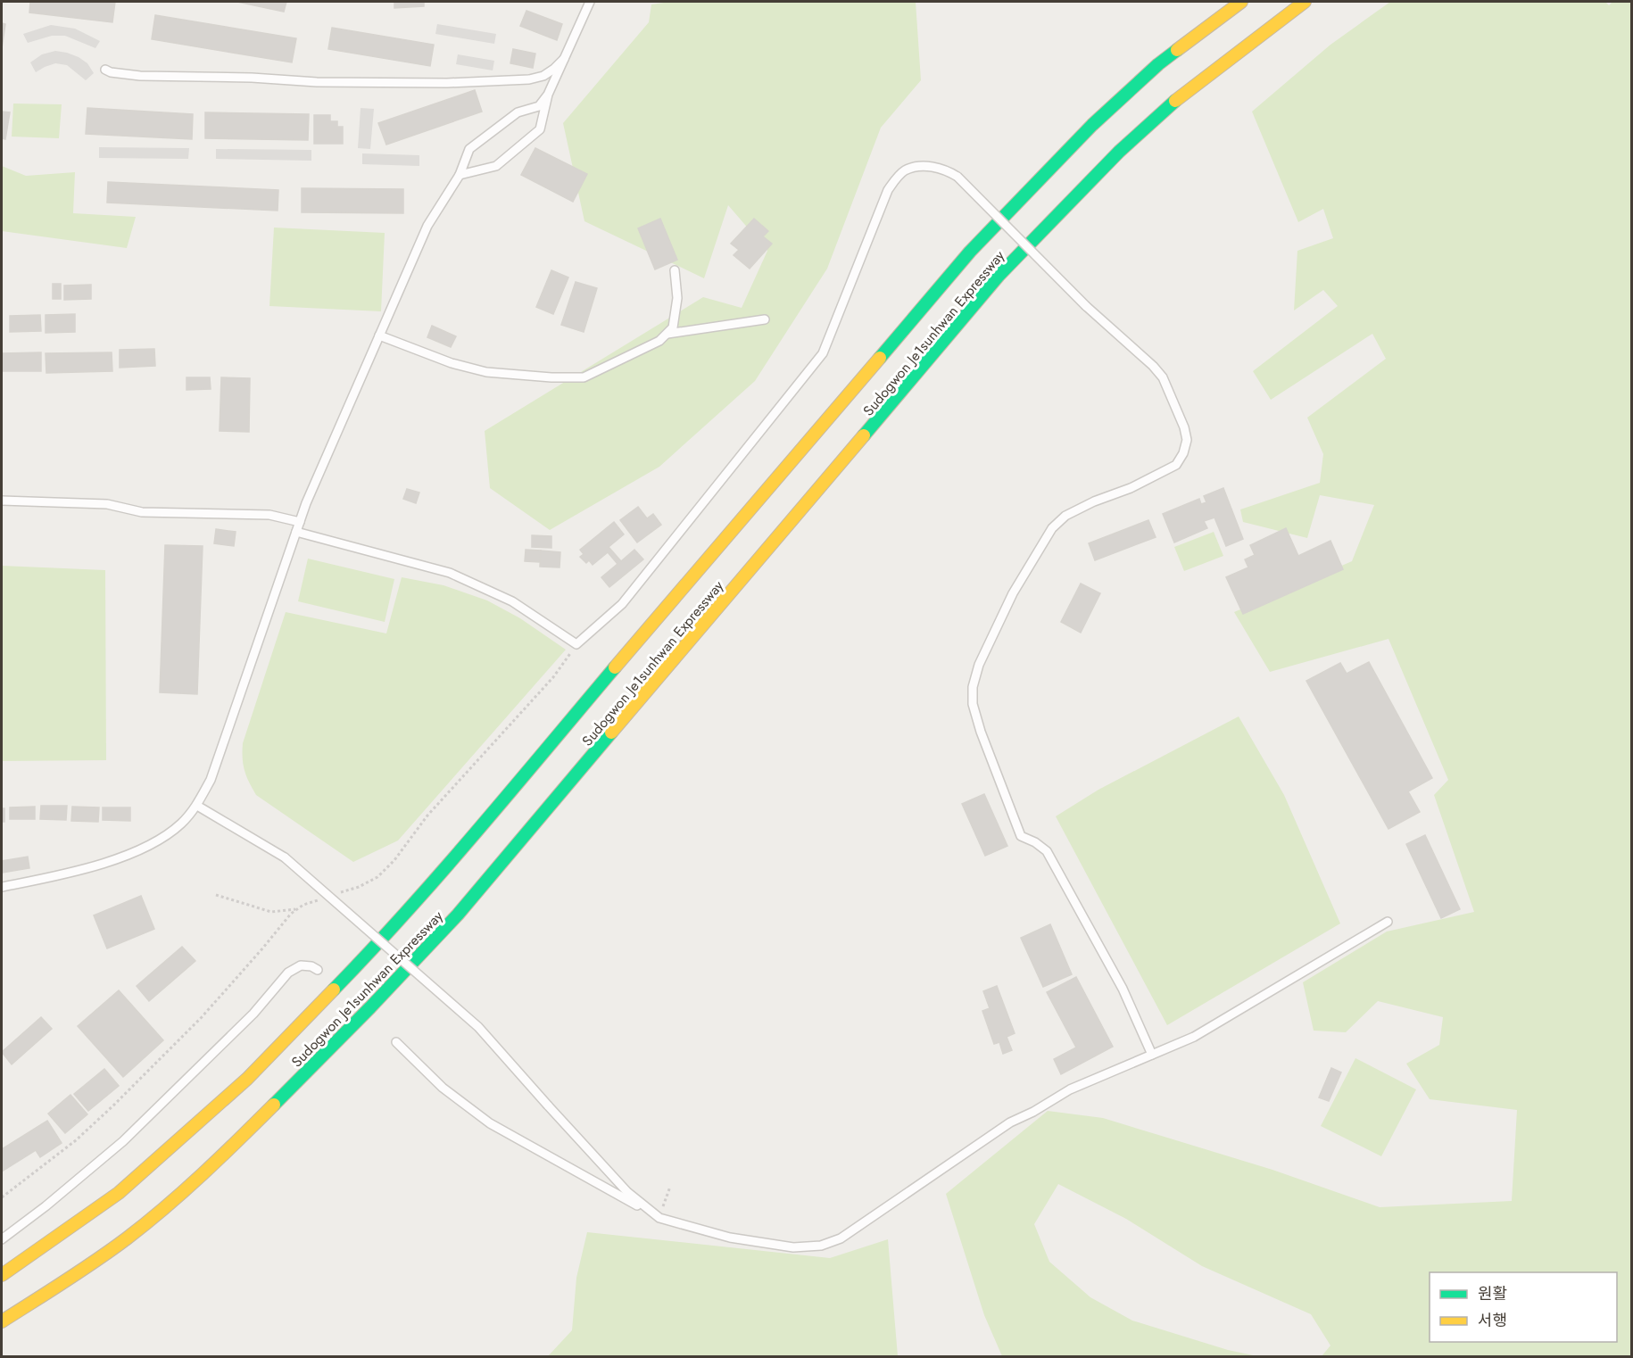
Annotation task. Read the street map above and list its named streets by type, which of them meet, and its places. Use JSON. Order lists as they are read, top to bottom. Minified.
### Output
{"streets":{"highway":["Sudogwon Je1sunhwan Expressway"]},"legend":["원활","서행"]}
